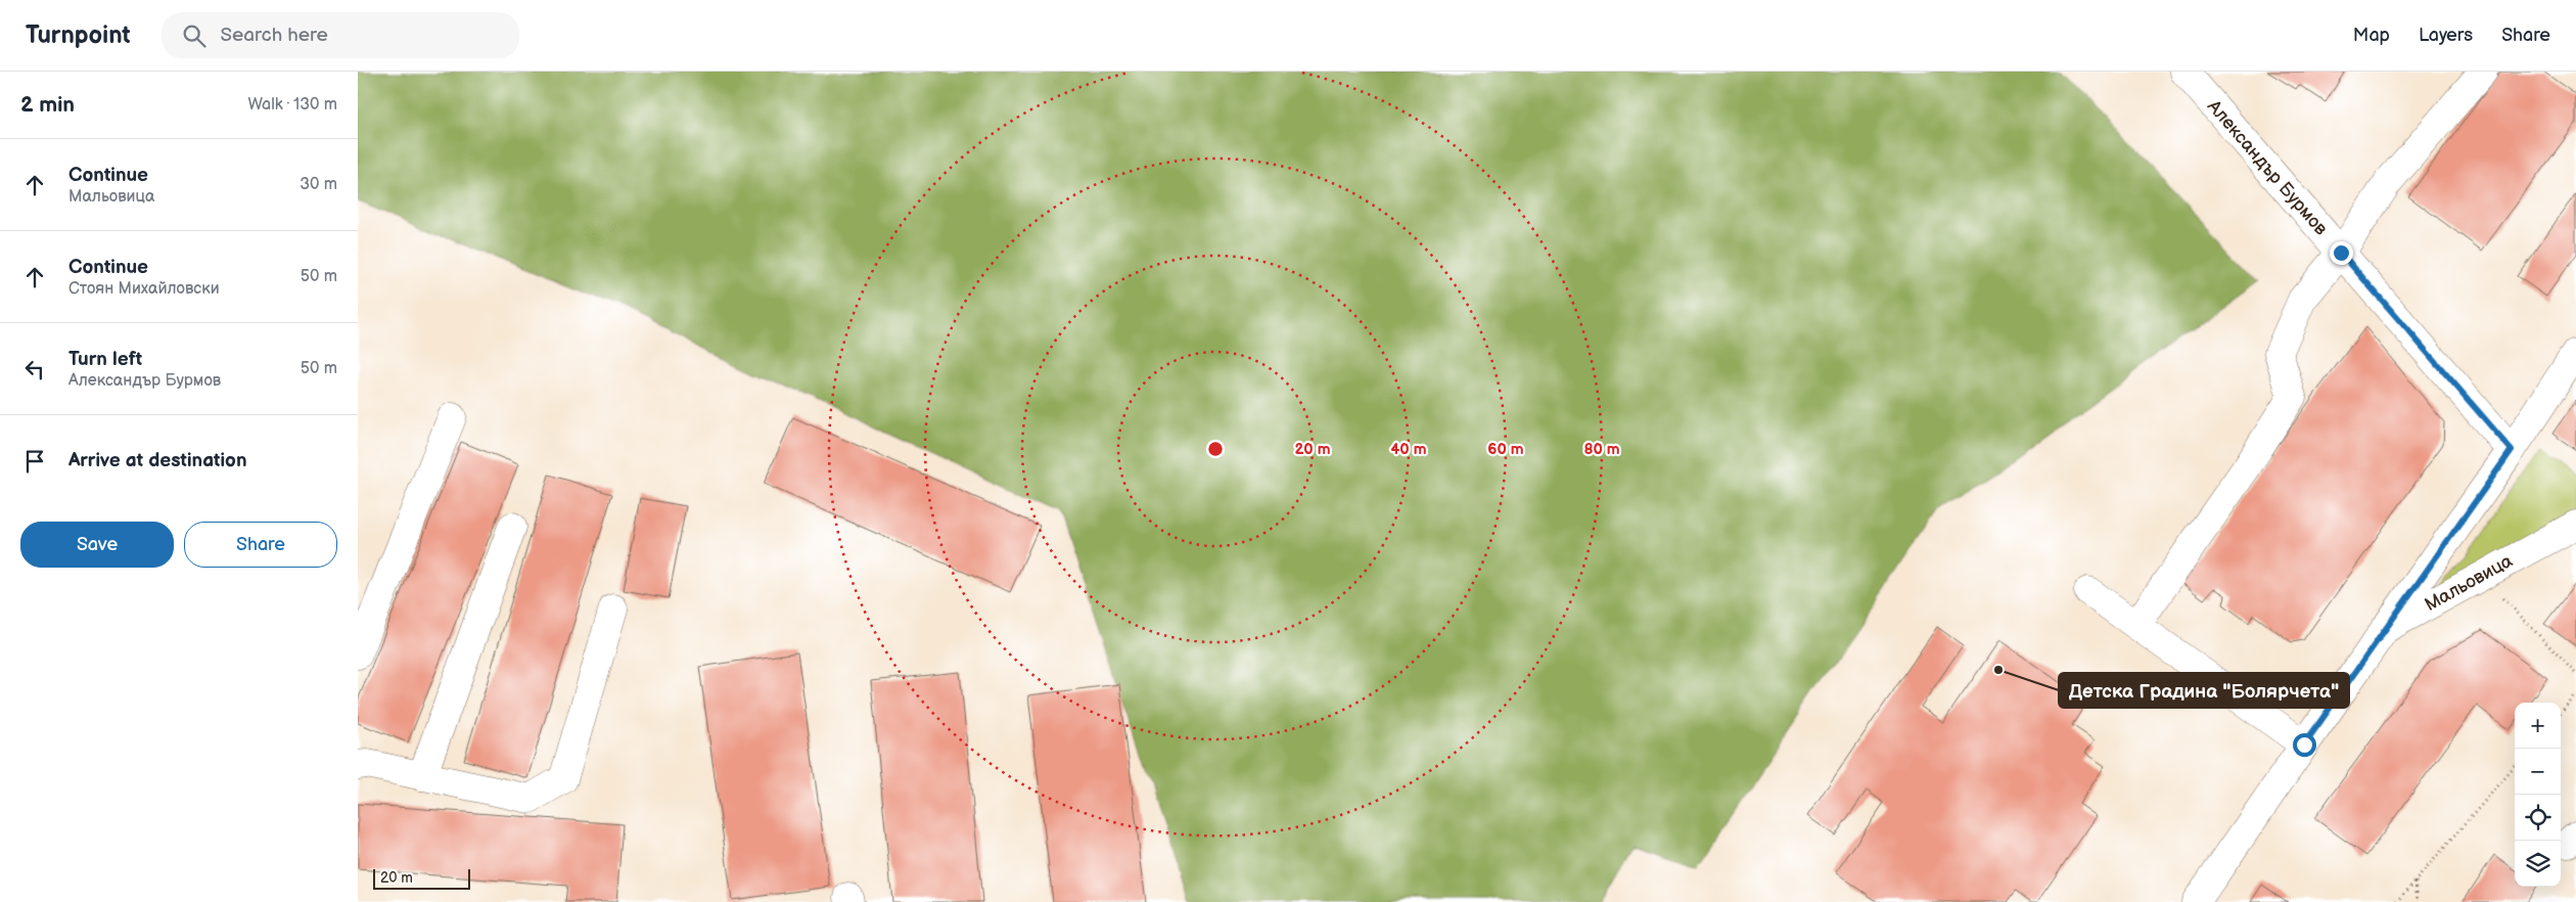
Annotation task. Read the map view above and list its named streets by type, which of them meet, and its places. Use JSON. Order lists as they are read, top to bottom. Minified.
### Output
{"streets":{"street":["Александър Бурмов","Мальовица"]},"places":["Детска Градина \"Болярчета\""],"scale_bar":"20 m","page":{"header":"Turnpoint","search":"Search here","nav":["Map","Layers","Share"],"heading":["2 min","Walk · 130 m"],"list":[["Continue","Мальовица","30 m"],["Continue","Стоян Михайловски","50 m"],["Turn left","Александър Бурмов","50 m"],"Arrive at destination"],"buttons":["Save","Share"],"map_buttons":["+","−"],"scale":"20 m"},"rings":["20 m","40 m","60 m","80 m"]}
